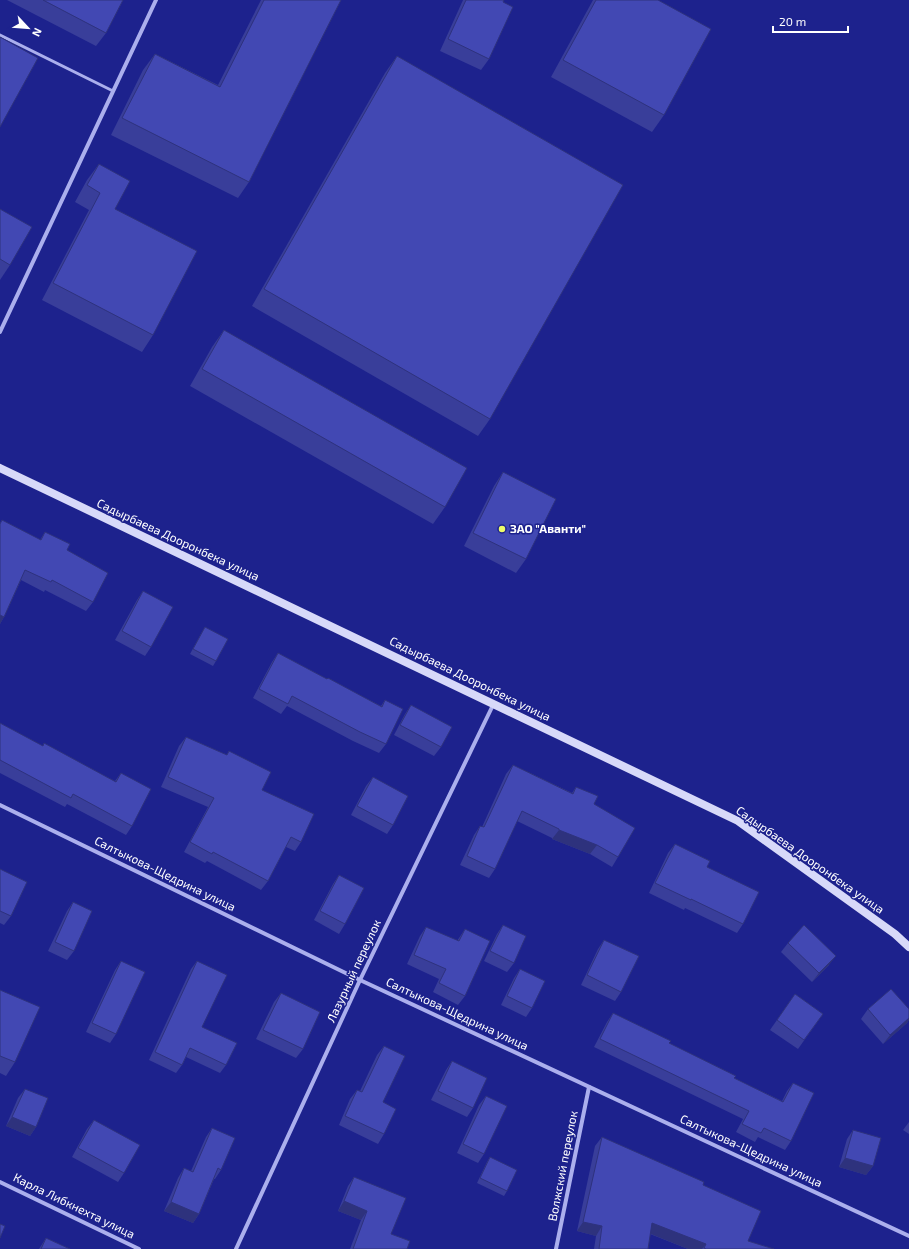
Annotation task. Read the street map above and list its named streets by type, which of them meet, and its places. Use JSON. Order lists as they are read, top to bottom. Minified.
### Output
{"streets":{"main road":["Садырбаева Дооронбека улица"],"street":["Салтыкова-Щедрина улица","Лазурный переулок","Волжский переулок","Карла Либкнехта улица"]},"crossings":[["Садырбаева Дооронбека улица","Лазурный переулок"],["Салтыкова-Щедрина улица","Лазурный переулок"],["Салтыкова-Щедрина улица","Волжский переулок"]],"places":["ЗАО \"Аванти\""],"scale_bar":"20 m","north":"bottom right"}
